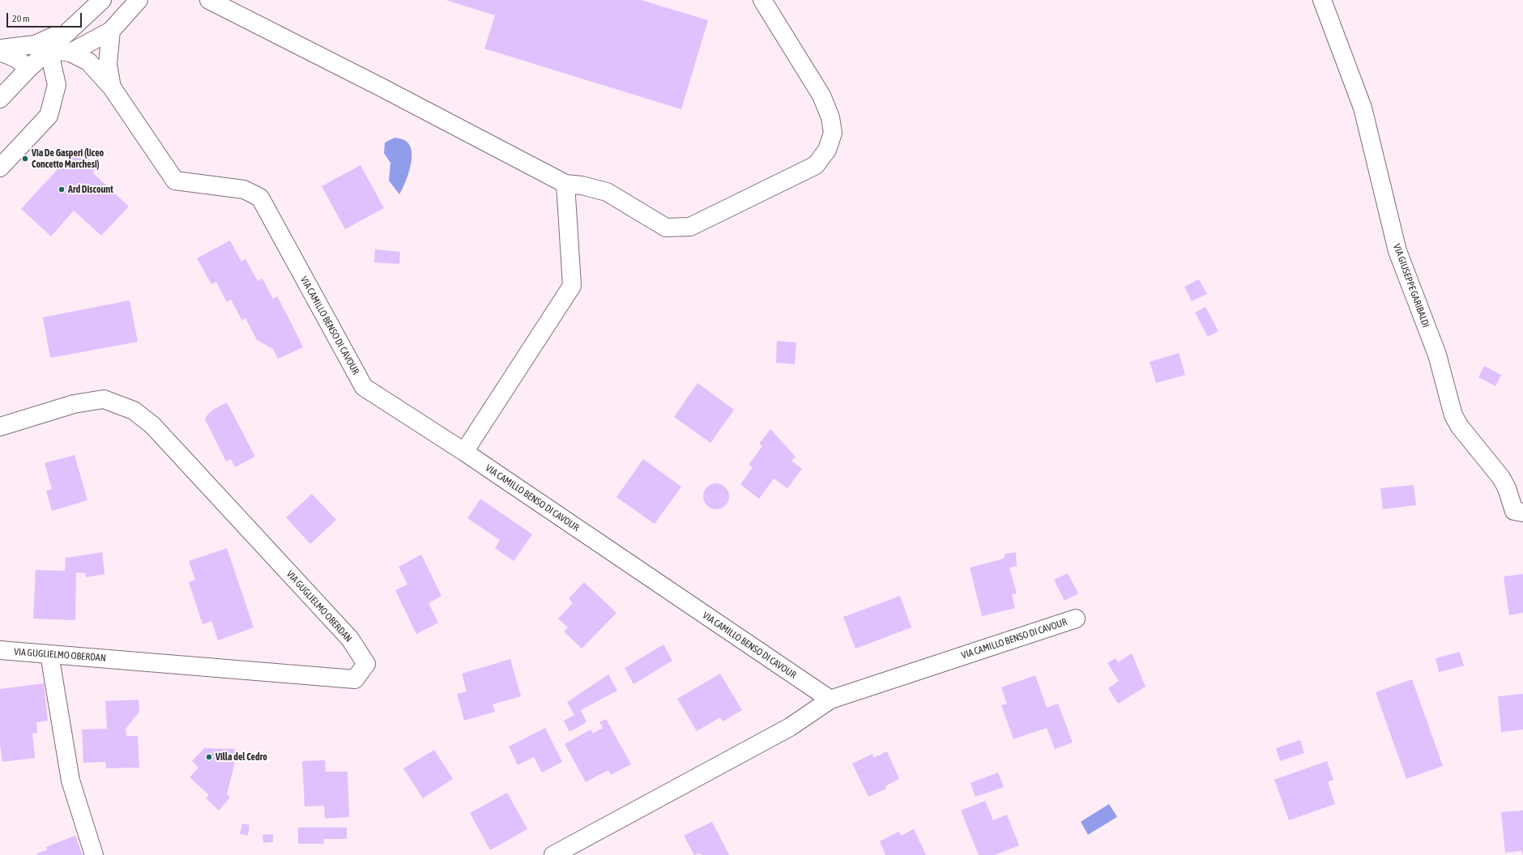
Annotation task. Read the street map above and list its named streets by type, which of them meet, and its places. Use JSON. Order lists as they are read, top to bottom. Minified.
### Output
{"streets":{"street":["VIA GIUSEPPE GARIBALDI","VIA CAMILLO BENSO DI CAVOUR","VIA GUGLIELMO OBERDAN"]},"places":["Via De Gasperi (liceo Concetto Marchesi)","Ard Discount","Villa del Cedro"],"scale_bar":"20 m"}
